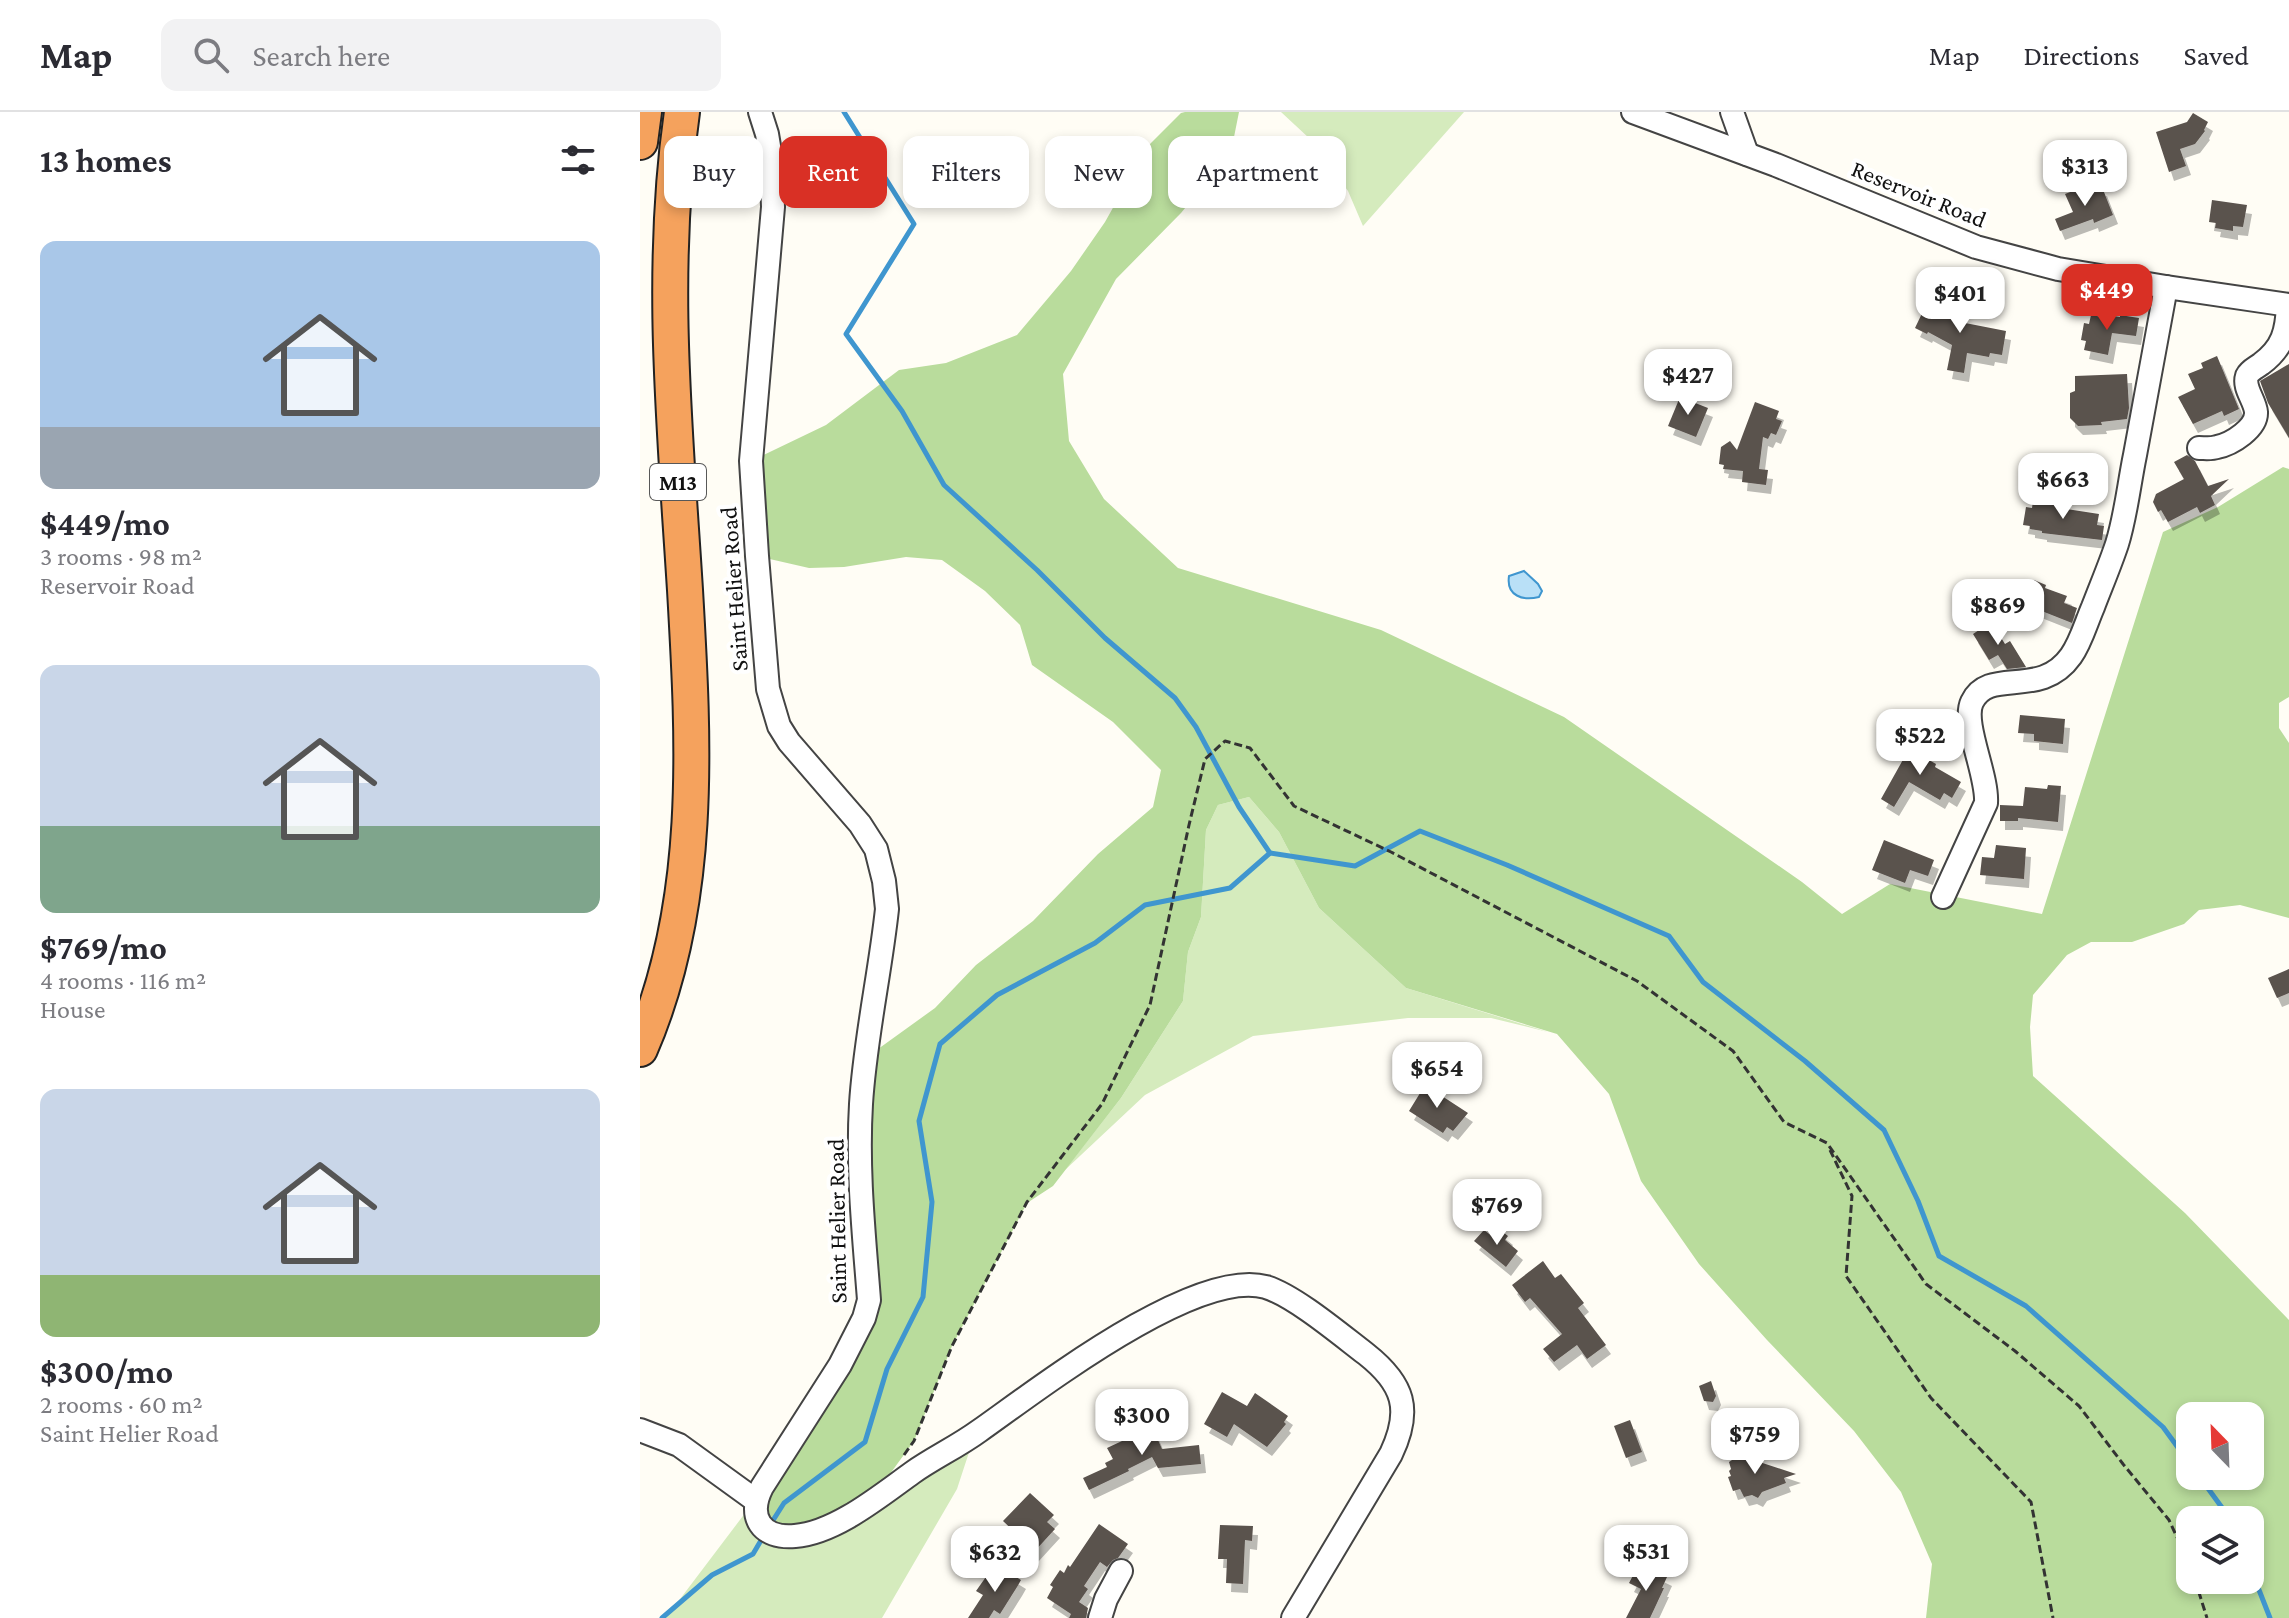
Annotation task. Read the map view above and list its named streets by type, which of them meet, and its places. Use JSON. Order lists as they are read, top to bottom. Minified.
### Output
{"streets":{"highway":["M13"],"street":["Reservoir Road","Saint Helier Road"]},"north":"top left","page":{"header":"Map","search":"Search here","nav":["Map","Directions","Saved"],"heading":"13 homes","chip":["Buy","Rent","Filters","New","Apartment"],"price":["$313","$449","$401","$427","$663","$869","$522","$654","$769","$300","$759","$531","$632"],"list":[{"name":"$449/mo","note":"3 rooms · 98 m² · Reservoir Road"},{"name":"$769/mo","note":"4 rooms · 116 m² · House"},{"name":"$300/mo","note":"2 rooms · 60 m² · Saint Helier Road"}]}}
